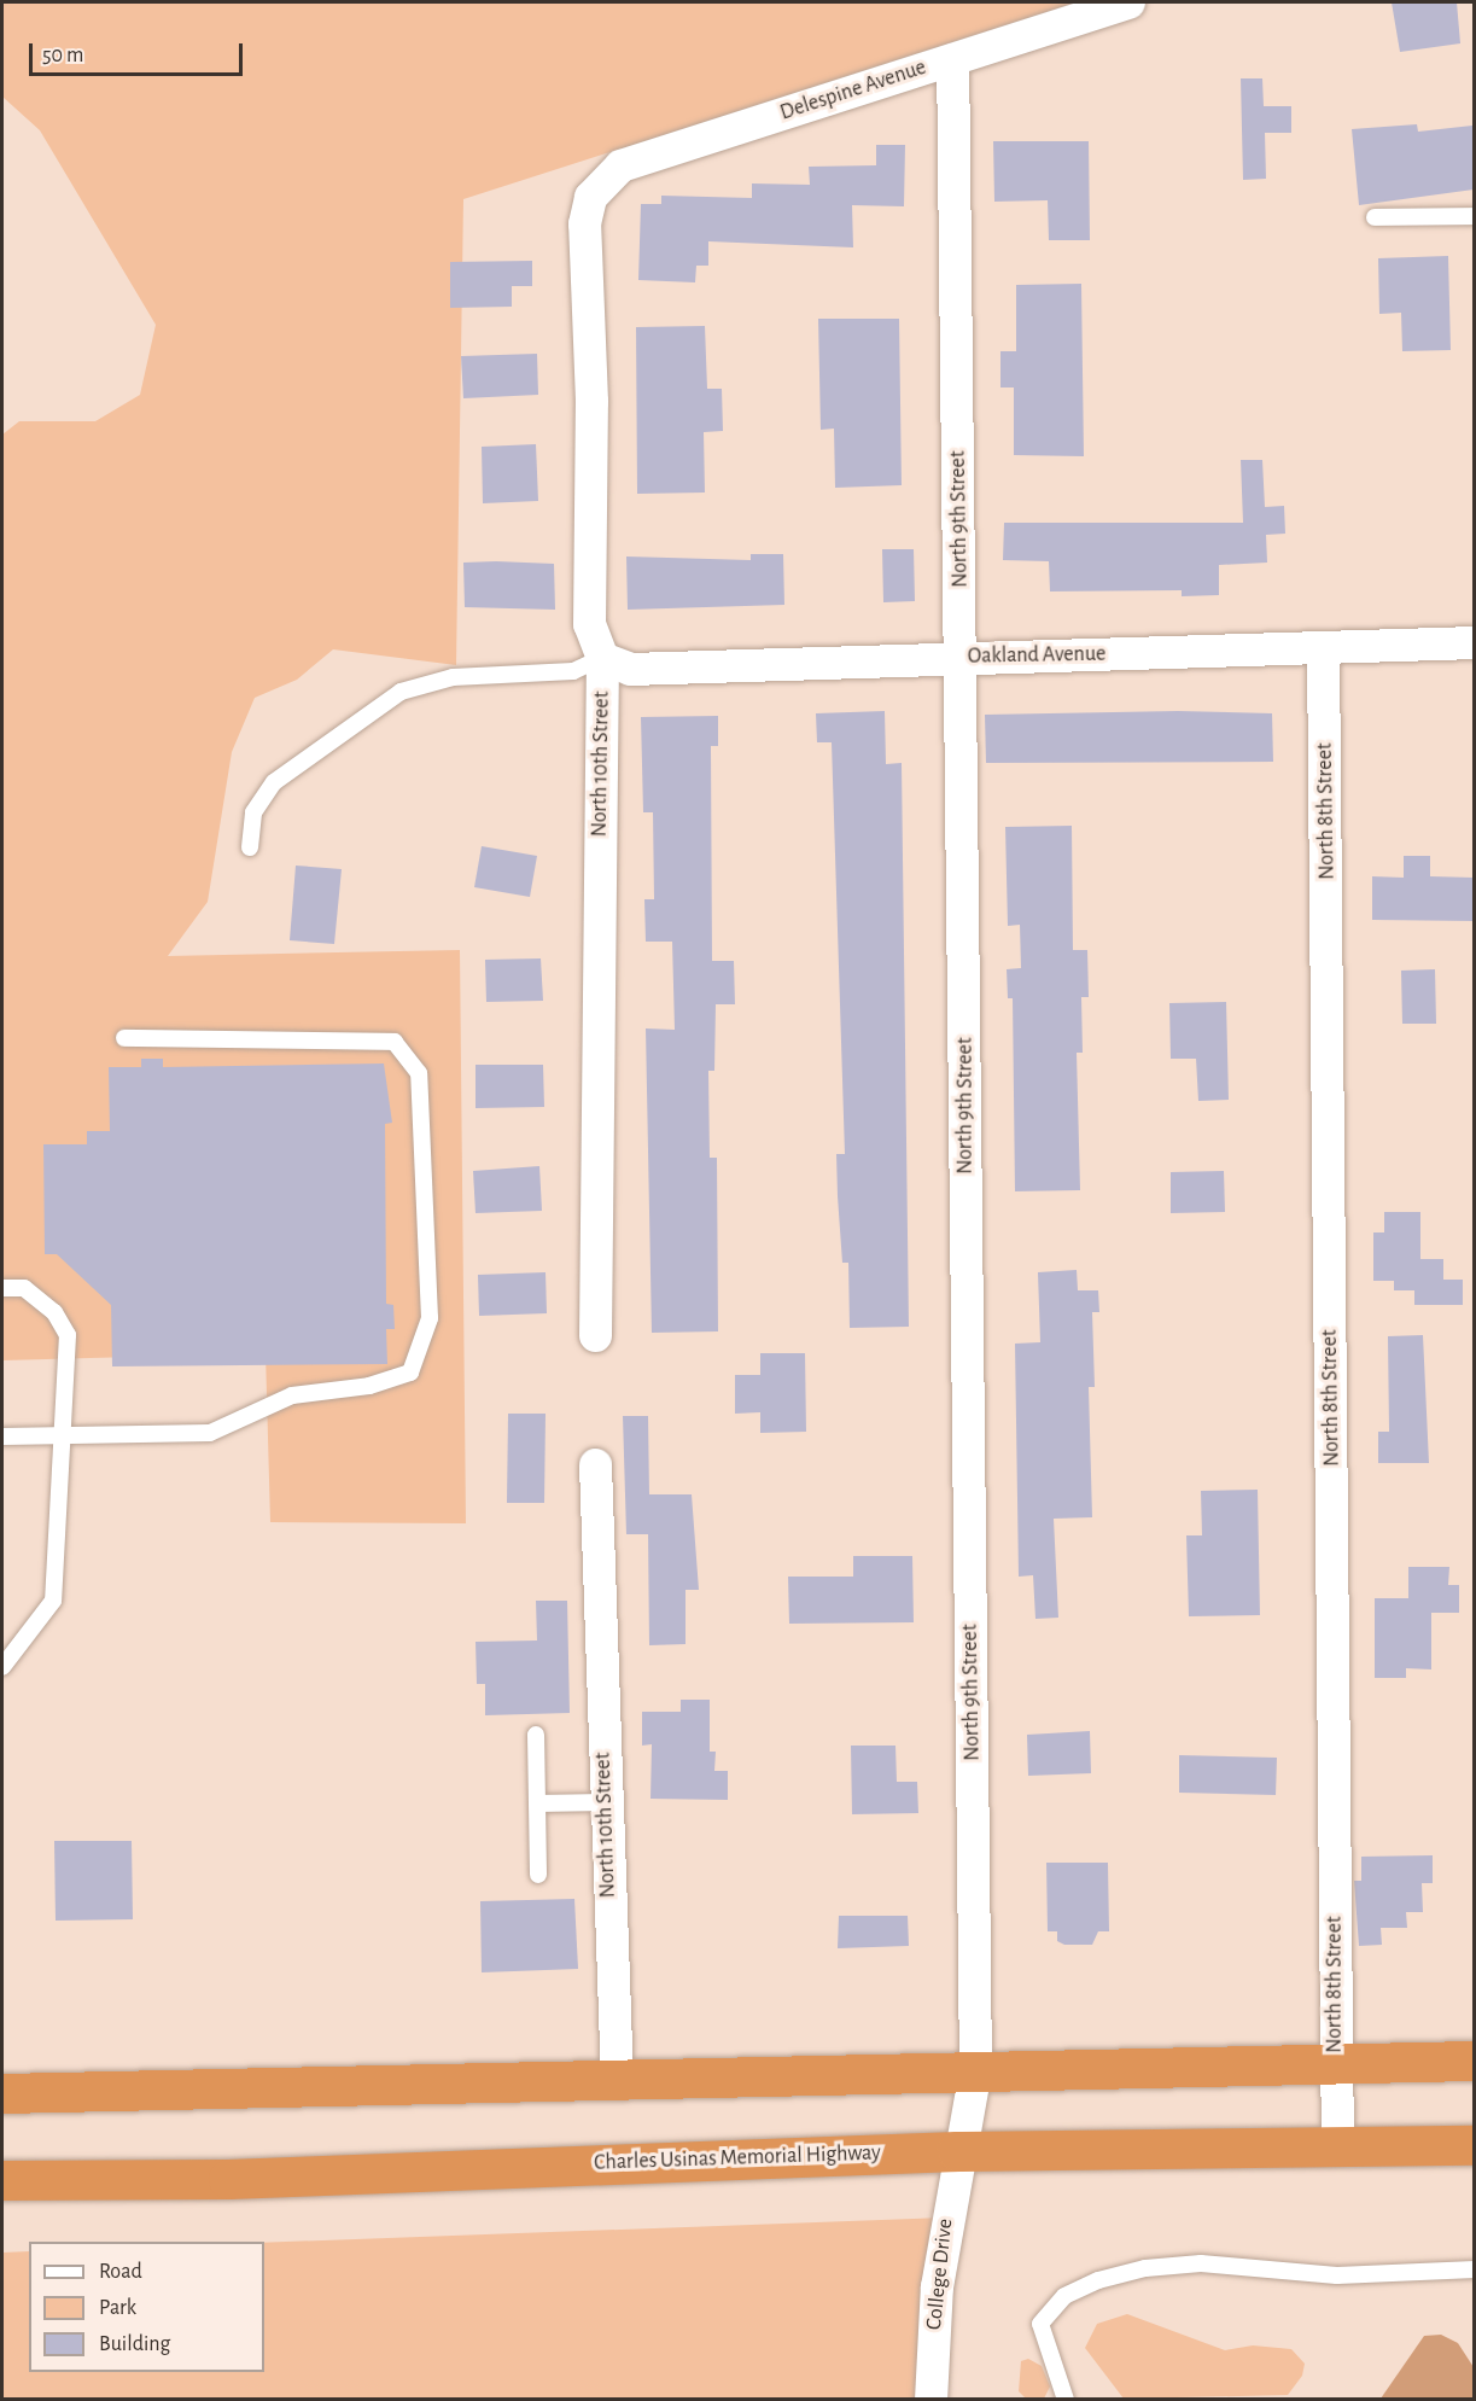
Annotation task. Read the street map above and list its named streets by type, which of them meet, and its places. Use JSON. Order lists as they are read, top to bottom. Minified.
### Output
{"streets":{"highway":["Charles Usinas Memorial Highway"],"street":["Delespine Avenue","North 9th Street","Oakland Avenue","North 10th Street","North 8th Street","College Drive"]},"crossings":[["Delespine Avenue","North 9th Street"],["Delespine Avenue","North 10th Street"],["North 9th Street","Oakland Avenue"],["North 9th Street","Charles Usinas Memorial Highway"],["North 9th Street","College Drive"],["Oakland Avenue","North 10th Street"],["Oakland Avenue","North 8th Street"],["North 8th Street","Charles Usinas Memorial Highway"],["Charles Usinas Memorial Highway","College Drive"]],"legend":["Road","Park","Building"],"scale_bar":"50 m"}
